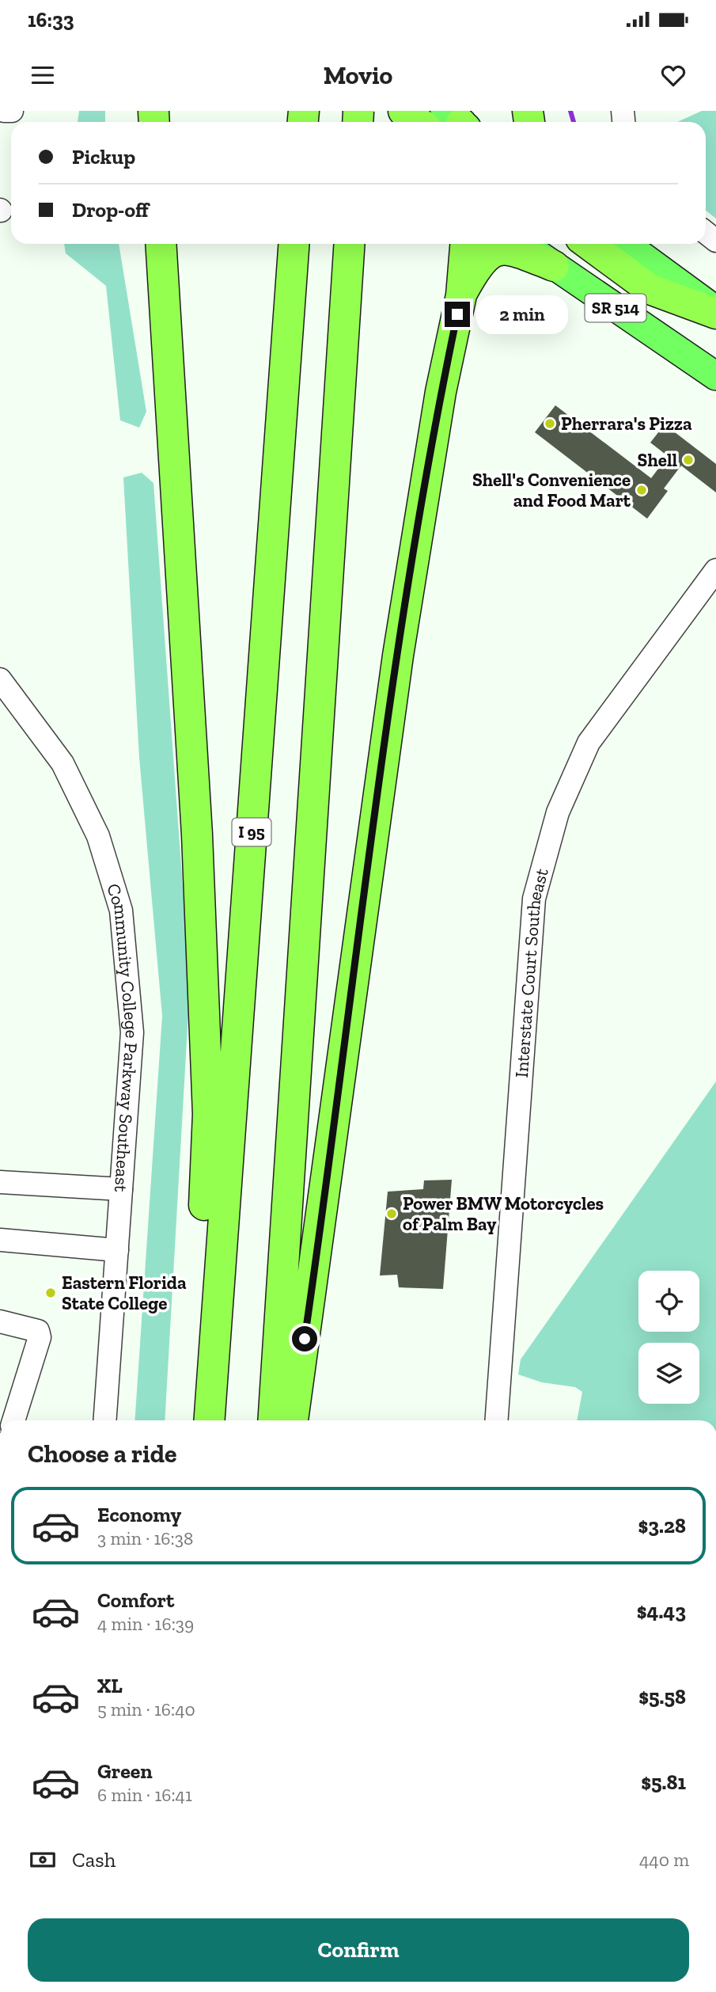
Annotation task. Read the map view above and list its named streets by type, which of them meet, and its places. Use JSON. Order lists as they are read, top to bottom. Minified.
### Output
{"streets":{"highway":["I 95"],"main road":["SR 514"],"street":["Interstate Court Southeast","Community College Parkway Southeast"]},"places":["Pherrara's Pizza","Shell","Shell's Convenience and Food Mart","Power BMW Motorcycles of Palm Bay","Eastern Florida State College"],"page":{"status":"16:33","header":"Movio","banner":["Pickup","Drop-off"],"bubble":"2 min","heading":"Choose a ride","list":[{"name":"Economy","note":"3 min · 16:38","value":"$3.28"},{"name":"Comfort","note":"4 min · 16:39","value":"$4.43"},{"name":"XL","note":"5 min · 16:40","value":"$5.58"},{"name":"Green","note":"6 min · 16:41","value":"$5.81"}],"pay":["Cash","440 m"],"buttons":"Confirm"}}
